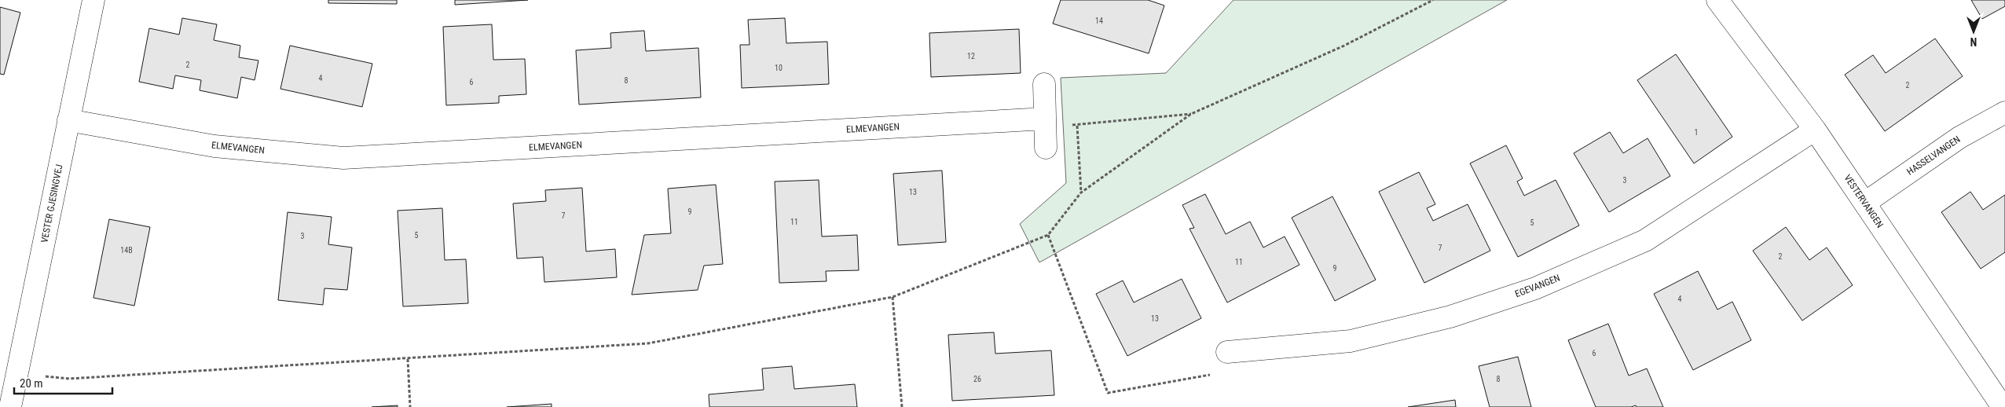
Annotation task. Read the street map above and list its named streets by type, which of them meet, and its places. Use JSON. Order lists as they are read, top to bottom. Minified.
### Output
{"streets":{"street":["ELMEVANGEN","HASSELVANGEN","VESTERVANGEN","VESTER GJESINGVEJ","EGEVANGEN"]},"crossings":[["ELMEVANGEN","VESTER GJESINGVEJ"],["HASSELVANGEN","VESTERVANGEN"],["VESTERVANGEN","EGEVANGEN"]],"house_numbers":["14","12","2","10","4","8","6","2","1","3","13","9","7","11","5","5","3","7","14B","2","11","9","4","13","6","26","8"],"scale_bar":"20 m","north":"bottom"}
